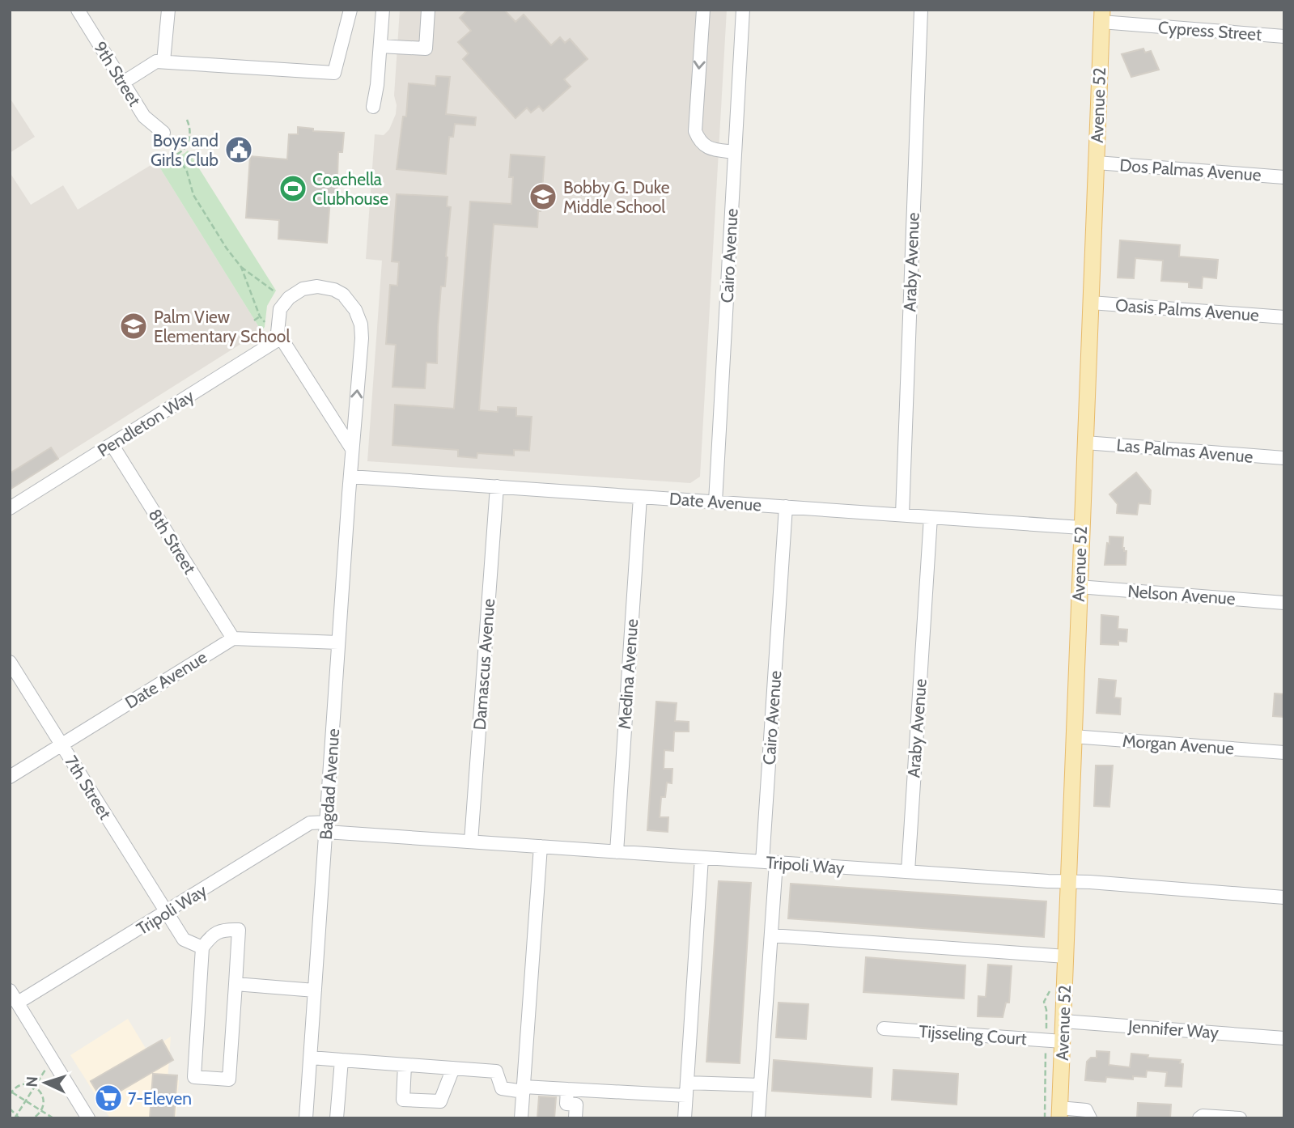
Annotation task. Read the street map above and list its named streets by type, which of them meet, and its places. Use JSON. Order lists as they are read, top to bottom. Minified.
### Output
{"streets":{"main road":["Avenue 52"],"street":["Cypress Street","9th Street","Dos Palmas Avenue","Cairo Avenue","Araby Avenue","Oasis Palms Avenue","Pendleton Way","Las Palmas Avenue","Date Avenue","8th Street","Nelson Avenue","Damascus Avenue","Medina Avenue","Morgan Avenue","Bagdad Avenue","7th Street","Tripoli Way","Jennifer Way","Tijsseling Court"]},"crossings":[["Cypress Street","Avenue 52"],["Avenue 52","Dos Palmas Avenue"],["Avenue 52","Oasis Palms Avenue"],["Avenue 52","Las Palmas Avenue"],["Avenue 52","Date Avenue"],["Avenue 52","Nelson Avenue"],["Avenue 52","Morgan Avenue"],["Avenue 52","Tripoli Way"],["Avenue 52","Jennifer Way"],["Avenue 52","Tijsseling Court"],["Cairo Avenue","Date Avenue"],["Cairo Avenue","Tripoli Way"],["Araby Avenue","Date Avenue"],["Araby Avenue","Tripoli Way"],["Pendleton Way","8th Street"],["Pendleton Way","Bagdad Avenue"],["Date Avenue","8th Street"],["Date Avenue","Damascus Avenue"],["Date Avenue","Medina Avenue"],["Date Avenue","Bagdad Avenue"],["Date Avenue","7th Street"],["Damascus Avenue","Tripoli Way"],["Medina Avenue","Tripoli Way"],["Bagdad Avenue","Tripoli Way"],["7th Street","Tripoli Way"]],"places":{"public building":["Boys and Girls Club"],"sports":["Coachella Clubhouse"],"school or university":["Bobby G. Duke Middle School","Palm View Elementary School"],"supermarket":["7-Eleven"]},"north":"left"}
